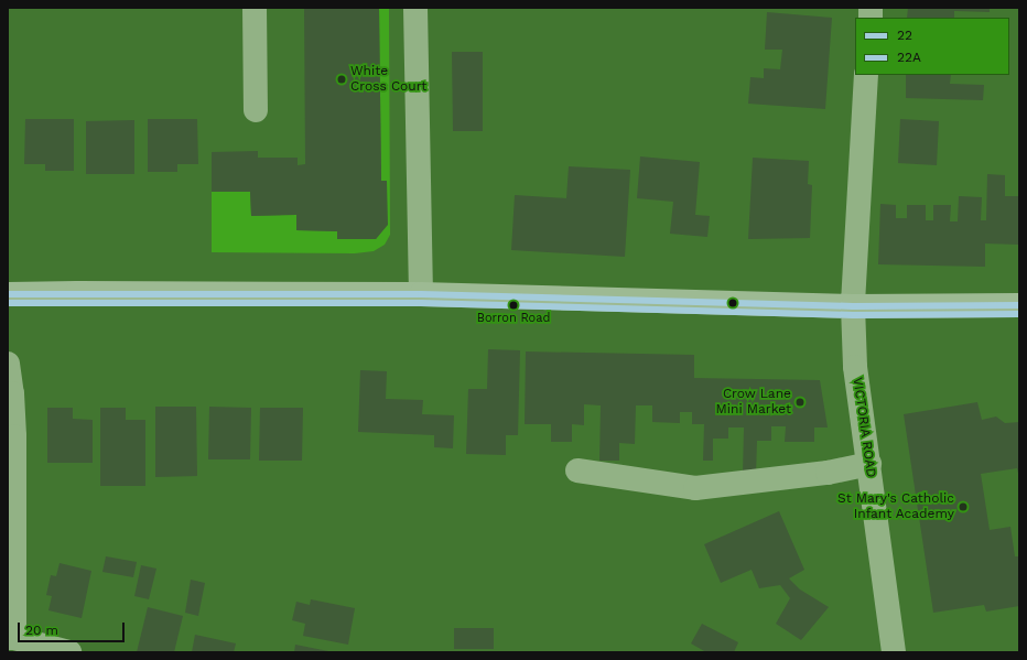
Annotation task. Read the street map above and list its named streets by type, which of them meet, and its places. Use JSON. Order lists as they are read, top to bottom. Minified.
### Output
{"streets":{"street":["VICTORIA ROAD"]},"places":["White Cross Court","Borron Road","Crow Lane Mini Market","St Mary's Catholic Infant Academy"],"lines":["transit line 22","transit line 22A"],"legend":["22","22A"],"scale_bar":"20 m"}
